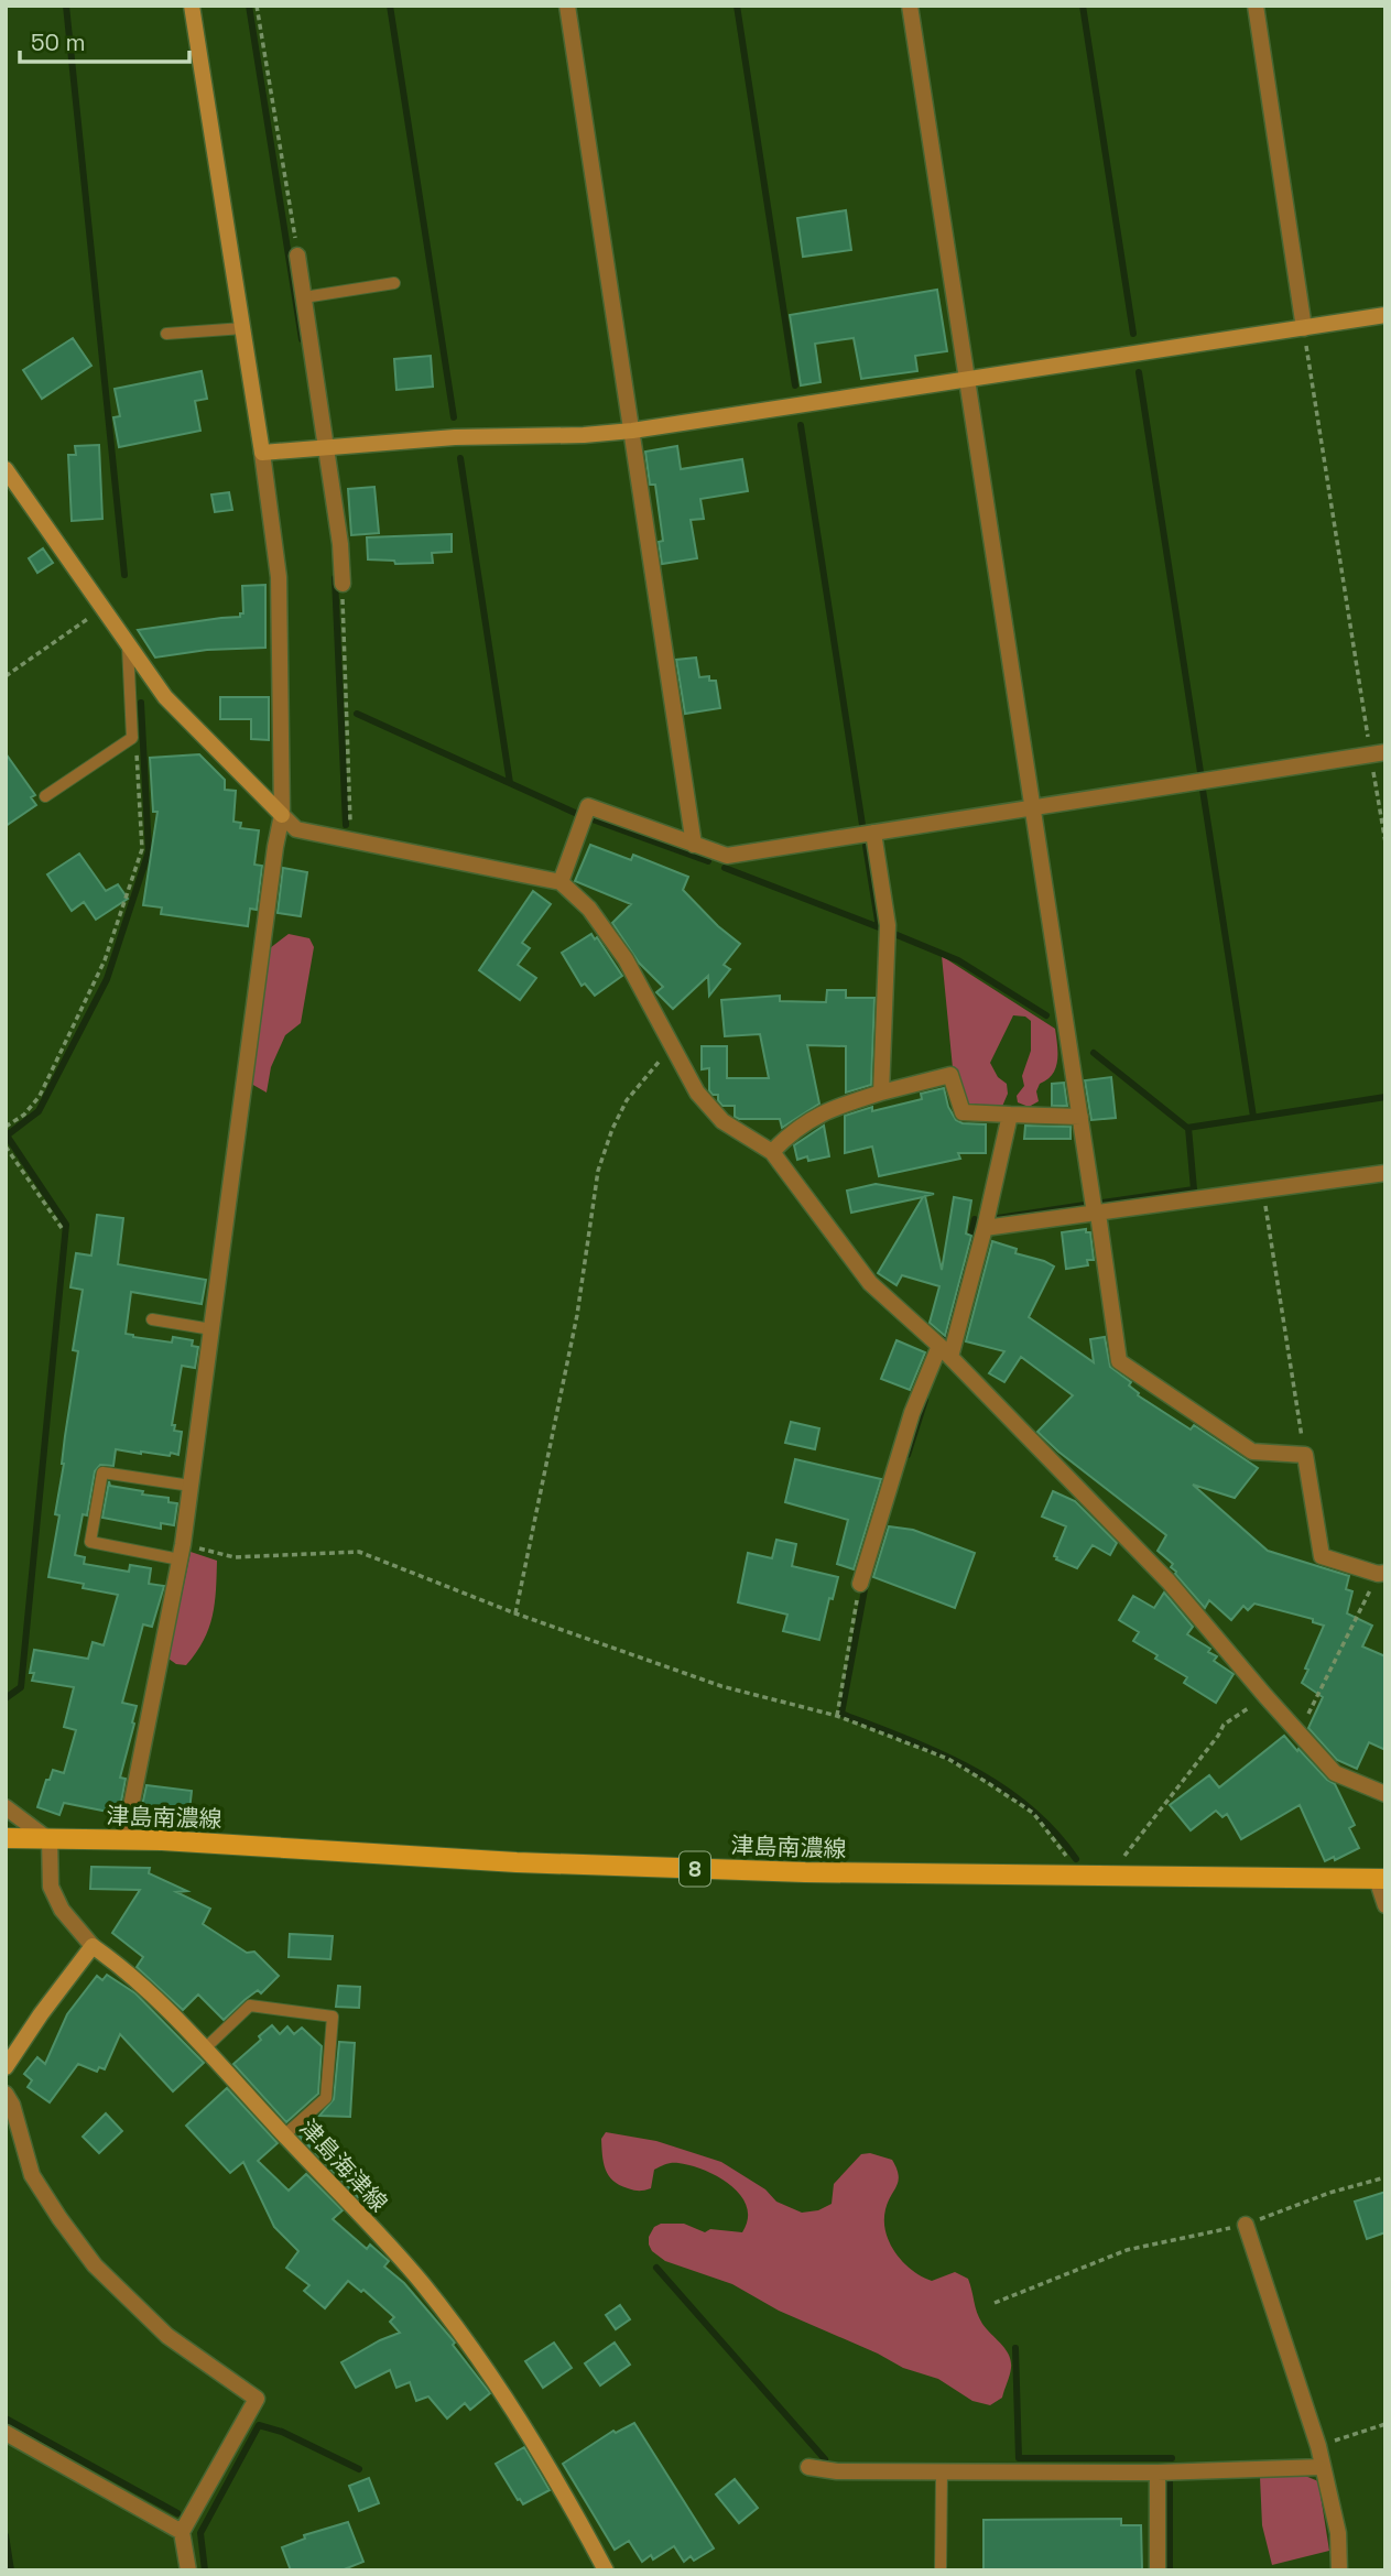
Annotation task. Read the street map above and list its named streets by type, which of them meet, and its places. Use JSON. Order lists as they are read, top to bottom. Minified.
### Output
{"streets":{"main road":["津島南濃線","8"],"street":["津島海津線"]},"scale_bar":"50 m"}
